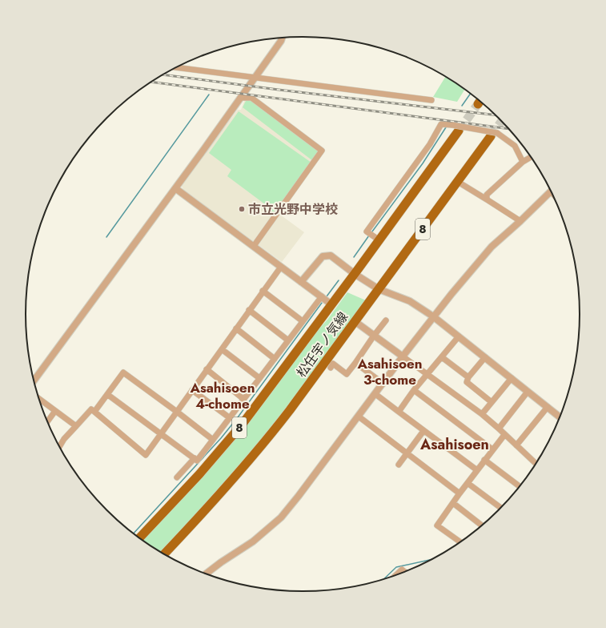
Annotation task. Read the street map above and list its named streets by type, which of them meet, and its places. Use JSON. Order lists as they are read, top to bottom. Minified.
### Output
{"streets":{"main road":["8","松任宇ノ気線"]},"districts":["Asahisoen 3-chome","Asahisoen 4-chome","Asahisoen"],"places":["市立光野中学校"]}
